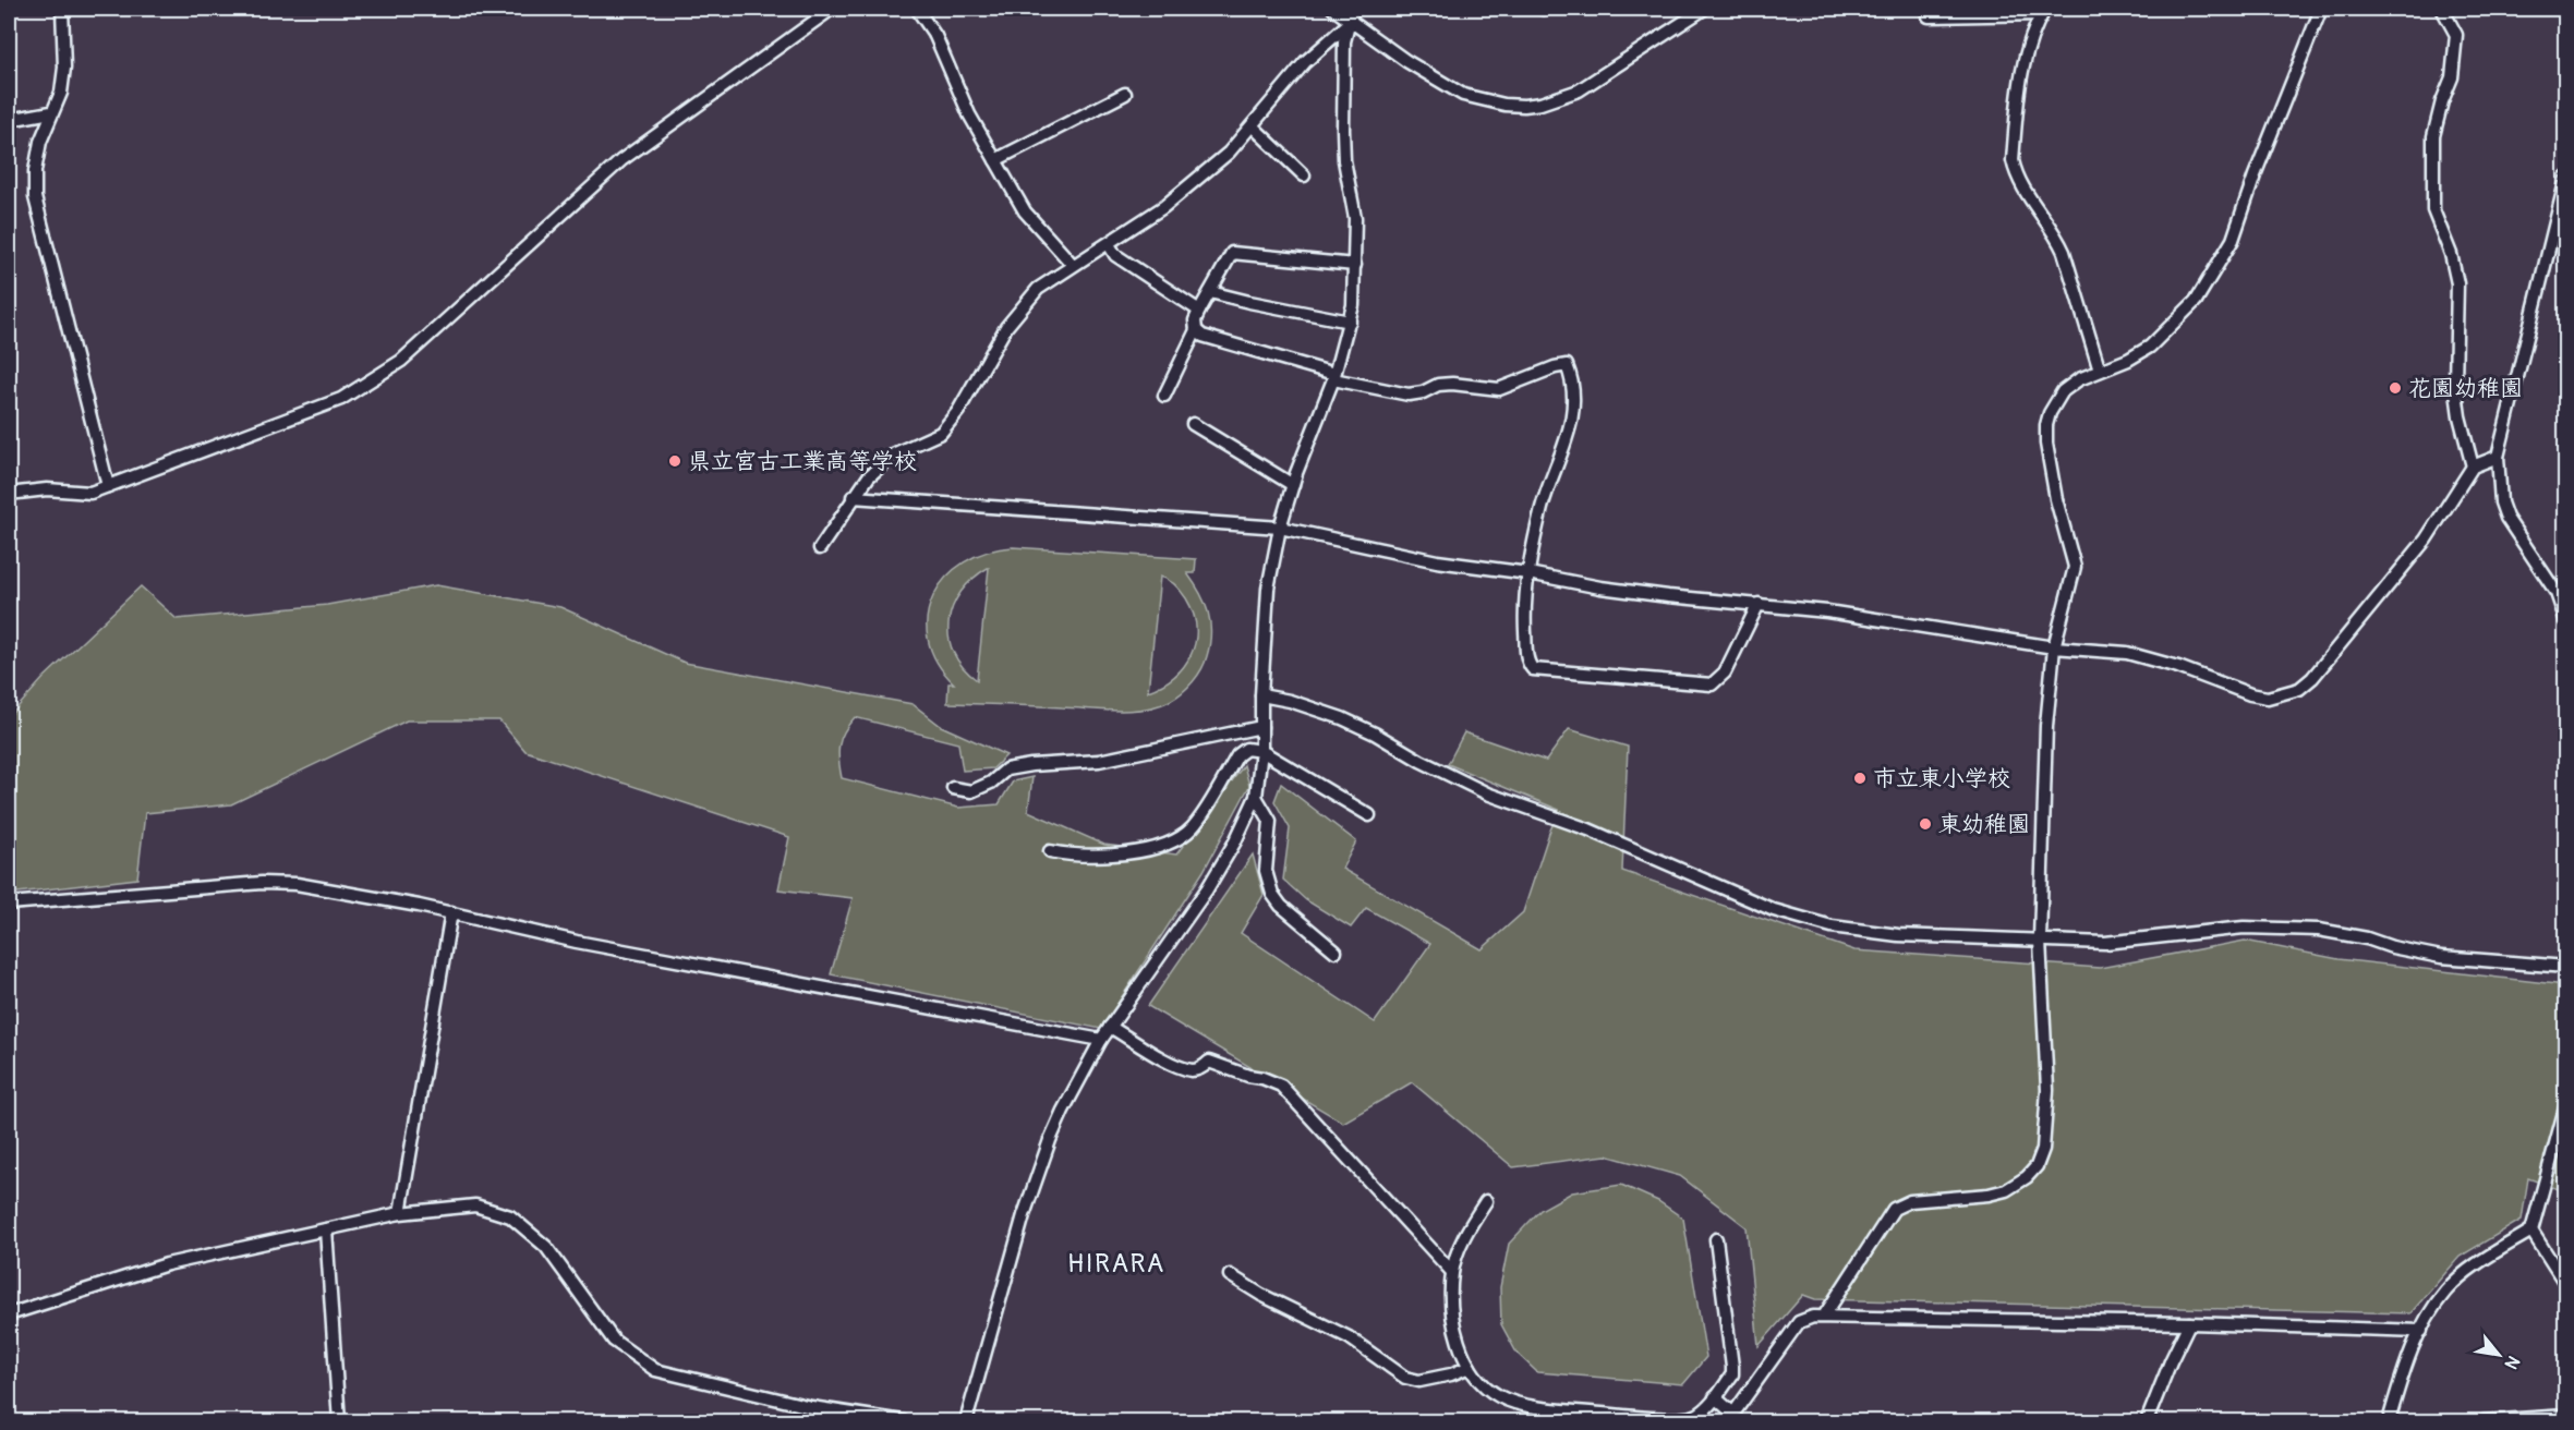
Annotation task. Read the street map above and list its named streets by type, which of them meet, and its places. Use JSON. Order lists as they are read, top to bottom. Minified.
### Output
{"districts":["HIRARA"],"places":["花園幼稚園","県立宮古工業高等学校","市立東小学校","東幼稚園"],"north":"bottom right"}
